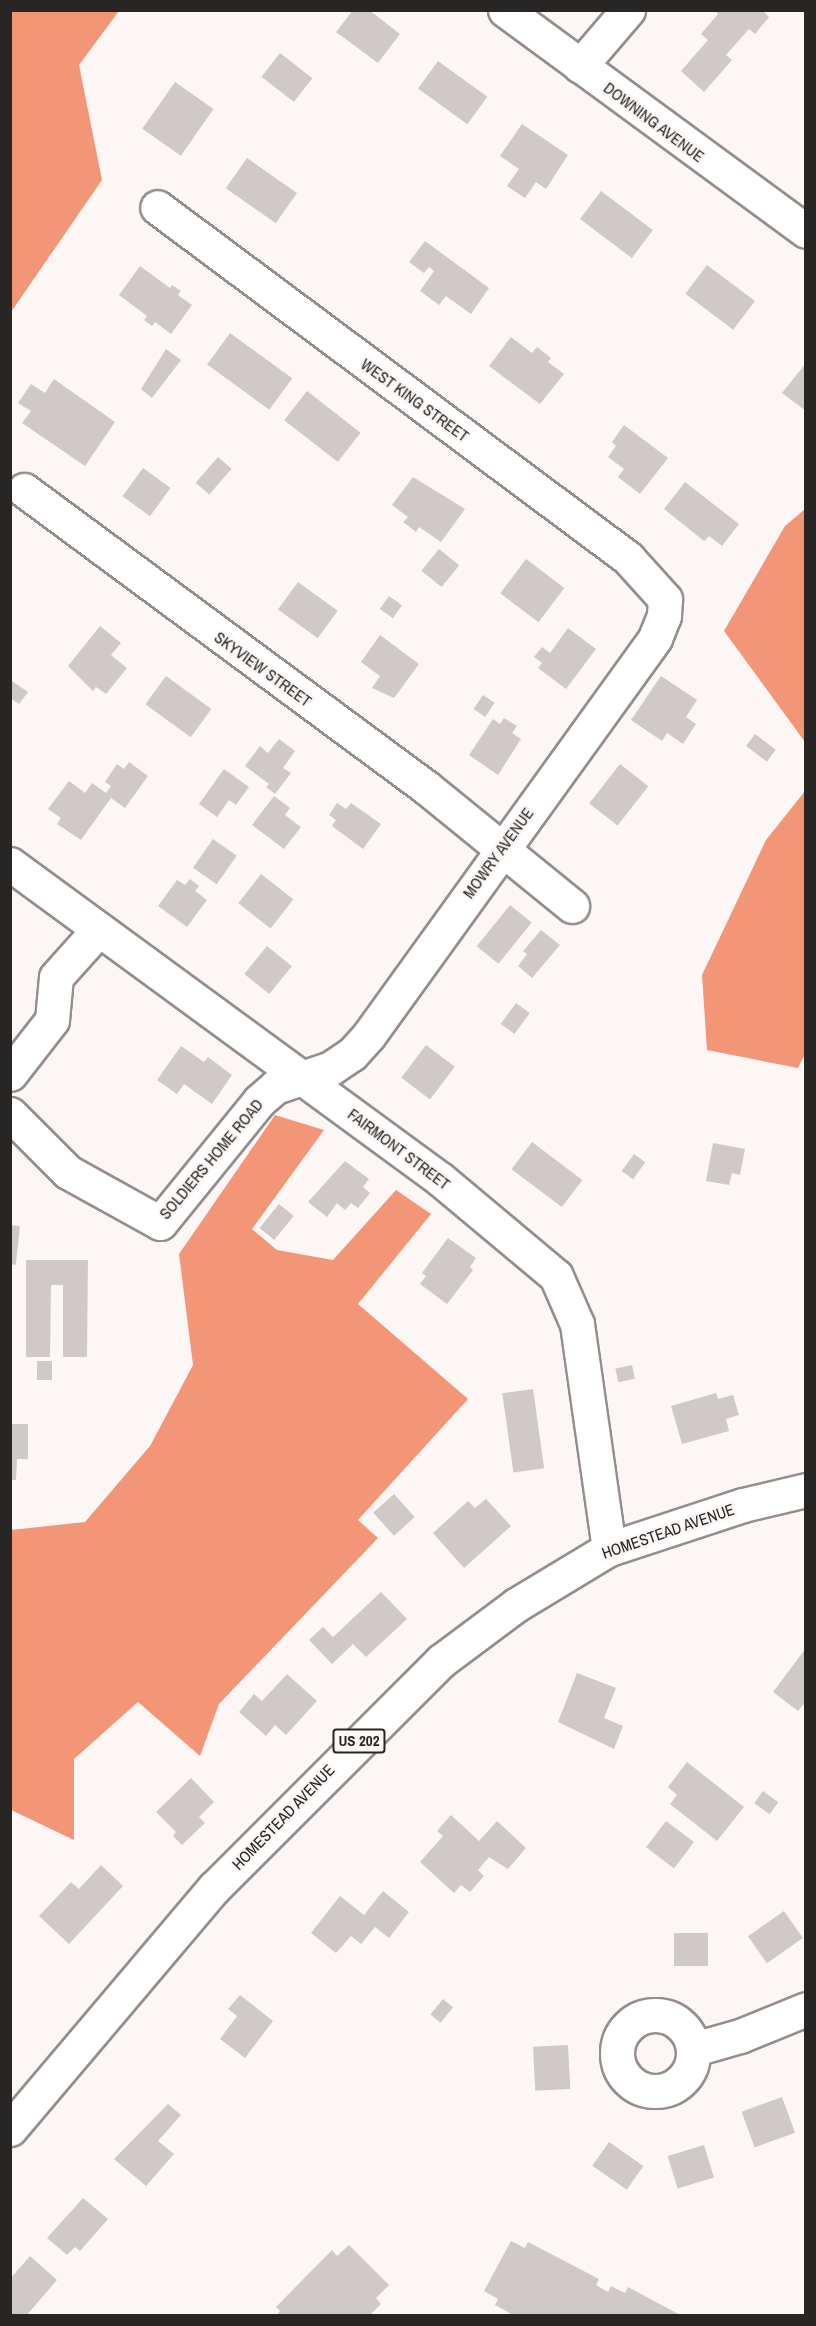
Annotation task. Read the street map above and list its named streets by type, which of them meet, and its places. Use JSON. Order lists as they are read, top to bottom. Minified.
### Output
{"streets":{"street":["DOWNING AVENUE","WEST KING STREET","SKYVIEW STREET","MOWRY AVENUE","FAIRMONT STREET","SOLDIERS HOME ROAD","HOMESTEAD AVENUE","US 202"]},"crossings":[["WEST KING STREET","MOWRY AVENUE"],["SKYVIEW STREET","MOWRY AVENUE"],["MOWRY AVENUE","FAIRMONT STREET"],["MOWRY AVENUE","SOLDIERS HOME ROAD"],["FAIRMONT STREET","SOLDIERS HOME ROAD"],["FAIRMONT STREET","HOMESTEAD AVENUE"]]}
